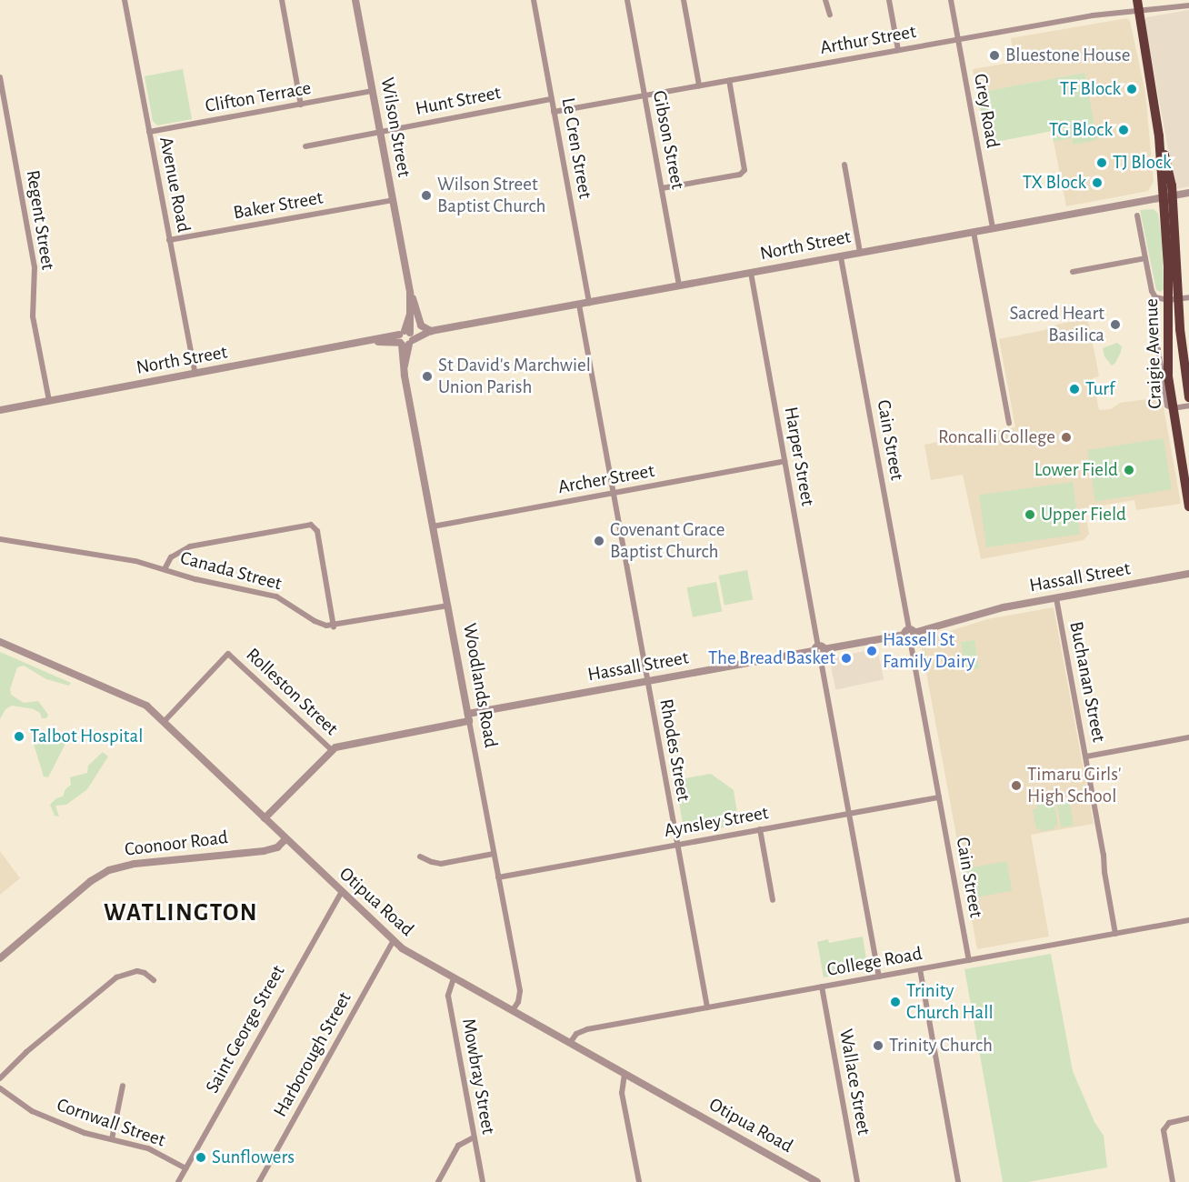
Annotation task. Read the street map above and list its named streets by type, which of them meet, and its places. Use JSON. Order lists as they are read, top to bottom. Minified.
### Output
{"streets":{"highway":["Craigie Avenue"],"street":["Arthur Street","Clifton Terrace","Hunt Street","Grey Road","Wilson Street","Gibson Street","Le Cren Street","Avenue Road","Baker Street","Regent Street","North Street","Cain Street","Harper Street","Archer Street","Canada Street","Hassall Street","Buchanan Street","Woodlands Road","Rolleston Street","Rhodes Street","Aynsley Street","Coonoor Road","Otipua Road","College Road","Saint George Street","Harborough Street","Mowbray Street","Wallace Street","Cornwall Street"]},"crossings":[["Arthur Street","Grey Road"],["Arthur Street","Gibson Street"],["Arthur Street","Le Cren Street"],["Arthur Street","Craigie Avenue"],["Clifton Terrace","Wilson Street"],["Clifton Terrace","Avenue Road"],["Hunt Street","Wilson Street"],["Hunt Street","Le Cren Street"],["Grey Road","North Street"],["Wilson Street","Baker Street"],["Wilson Street","North Street"],["Wilson Street","Woodlands Road"],["Gibson Street","North Street"],["Le Cren Street","North Street"],["Avenue Road","Baker Street"],["Avenue Road","North Street"],["Regent Street","North Street"],["North Street","Craigie Avenue"],["North Street","Cain Street"],["North Street","Harper Street"],["North Street","Woodlands Road"],["North Street","Rhodes Street"],["Cain Street","Hassall Street"],["Cain Street","Aynsley Street"],["Cain Street","College Road"],["Harper Street","Archer Street"],["Harper Street","Hassall Street"],["Harper Street","Aynsley Street"],["Harper Street","College Road"],["Archer Street","Woodlands Road"],["Archer Street","Rhodes Street"],["Hassall Street","Buchanan Street"],["Hassall Street","Woodlands Road"],["Hassall Street","Rolleston Street"],["Hassall Street","Rhodes Street"],["Buchanan Street","College Road"],["Woodlands Road","Aynsley Street"],["Woodlands Road","Otipua Road"],["Rolleston Street","Otipua Road"],["Rhodes Street","Aynsley Street"],["Rhodes Street","College Road"],["Coonoor Road","Otipua Road"],["Otipua Road","College Road"],["Otipua Road","Saint George Street"],["Otipua Road","Harborough Street"],["Otipua Road","Mowbray Street"],["College Road","Wallace Street"],["Saint George Street","Cornwall Street"]],"districts":["WATLINGTON"],"places":["Bluestone House","TF Block","TG Block","TJ Block","TX Block","Wilson Street Baptist Church","Sacred Heart Basilica","St David's Marchwiel Union Parish","Turf","Roncalli College","Lower Field","Upper Field","Covenant Grace Baptist Church","Hassell St Family Dairy","The Bread Basket","Talbot Hospital","Timaru Girls' High School","Trinity Church Hall","Trinity Church","Sunflowers"]}
